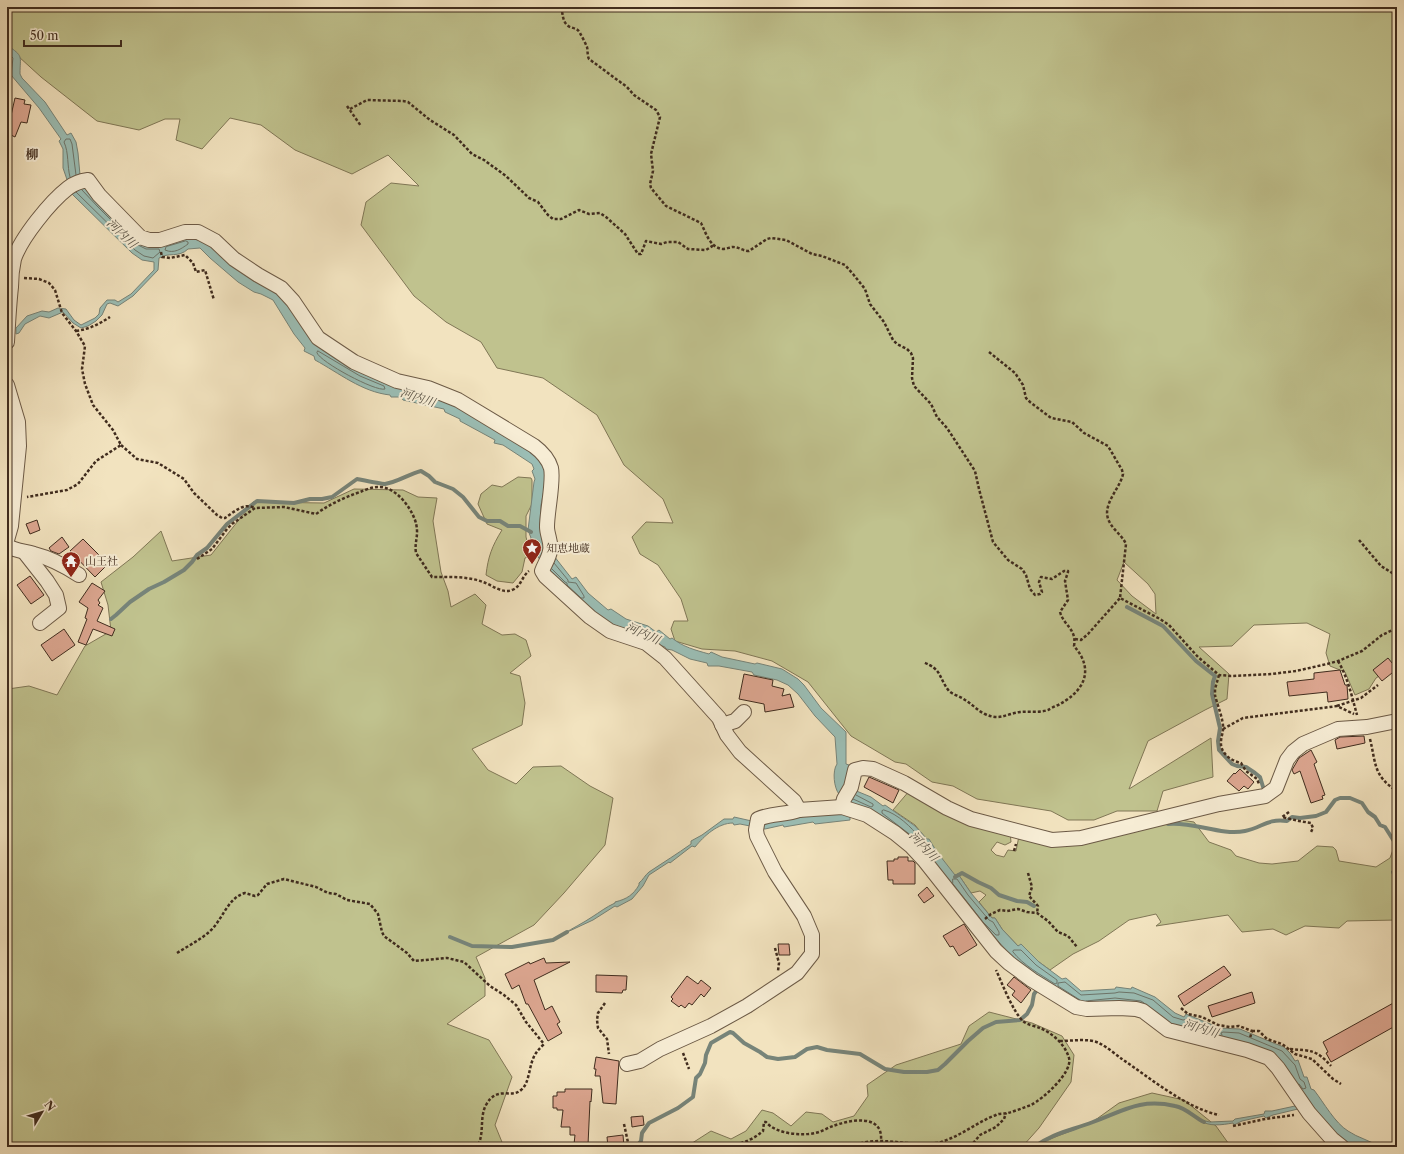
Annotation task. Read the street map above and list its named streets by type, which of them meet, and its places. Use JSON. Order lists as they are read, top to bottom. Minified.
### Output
{"districts":["柳"],"water":["河内川"],"places":{"place":["知恵地蔵"],"temple":["山王社"]},"scale_bar":"50 m","north":"top right"}
